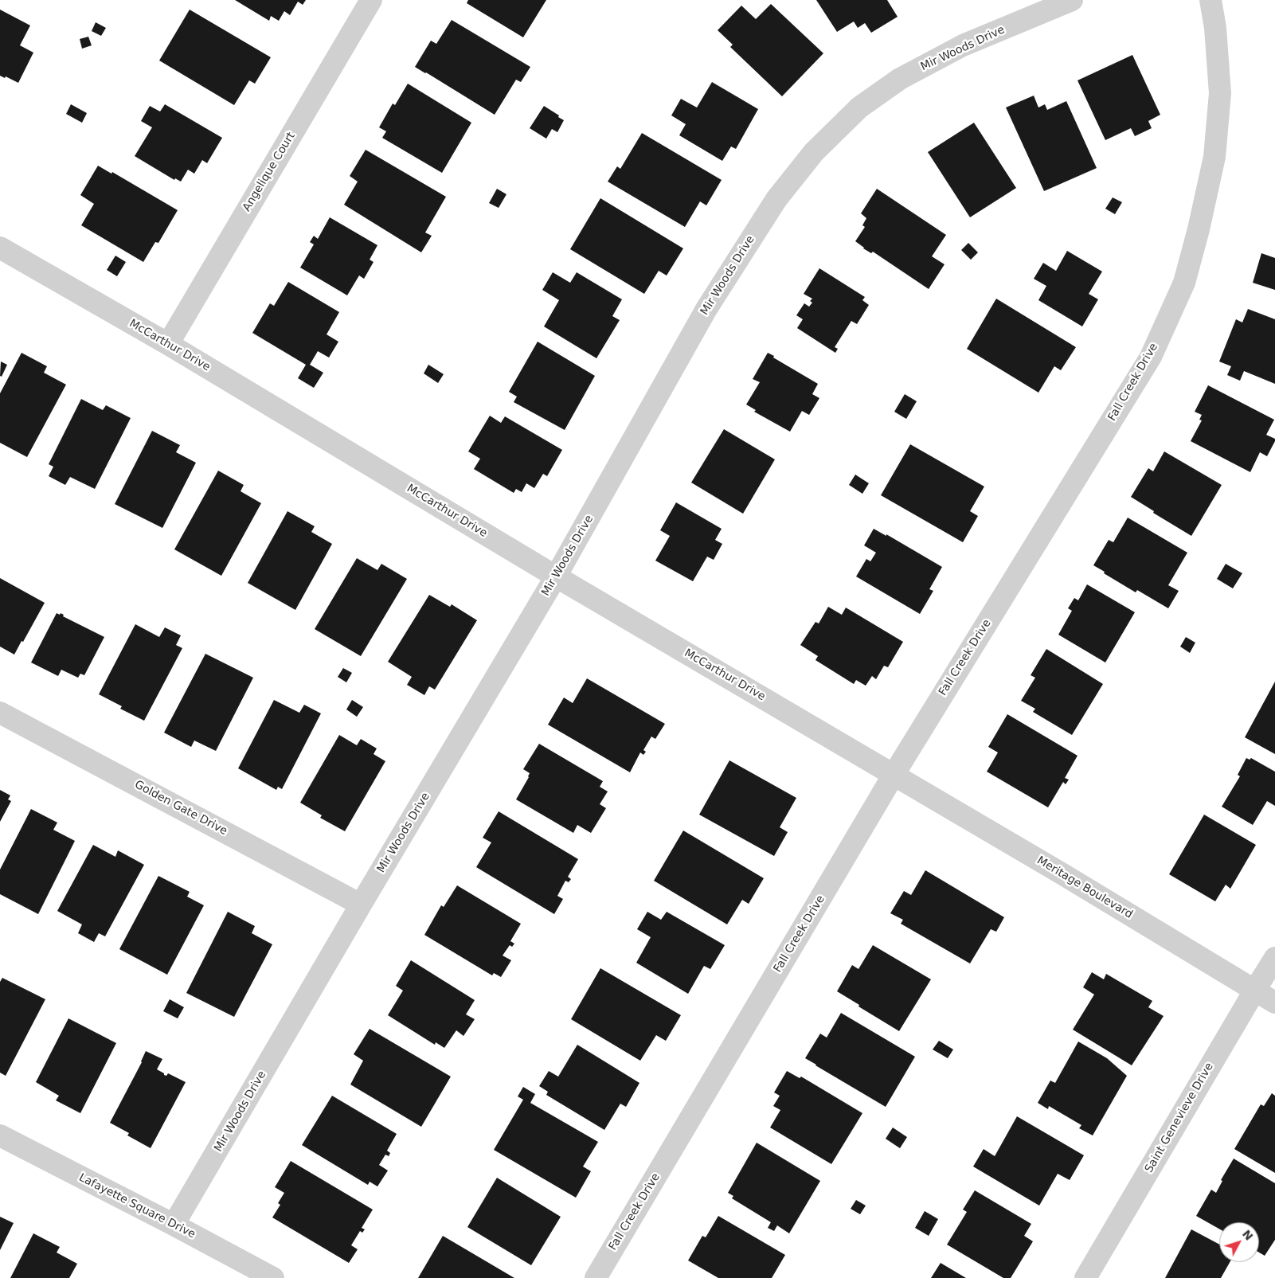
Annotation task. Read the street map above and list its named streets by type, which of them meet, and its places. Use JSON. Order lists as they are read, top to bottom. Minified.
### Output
{"streets":{"street":["Mir Woods Drive","Angelique Court","McCarthur Drive","Fall Creek Drive","Golden Gate Drive","Meritage Boulevard","Saint Genevieve Drive","Lafayette Square Drive"]},"crossings":[["Mir Woods Drive","McCarthur Drive"],["Mir Woods Drive","Golden Gate Drive"],["Mir Woods Drive","Lafayette Square Drive"],["Angelique Court","McCarthur Drive"],["McCarthur Drive","Fall Creek Drive"],["McCarthur Drive","Meritage Boulevard"],["Fall Creek Drive","Meritage Boulevard"],["Meritage Boulevard","Saint Genevieve Drive"]],"north":"top right"}
